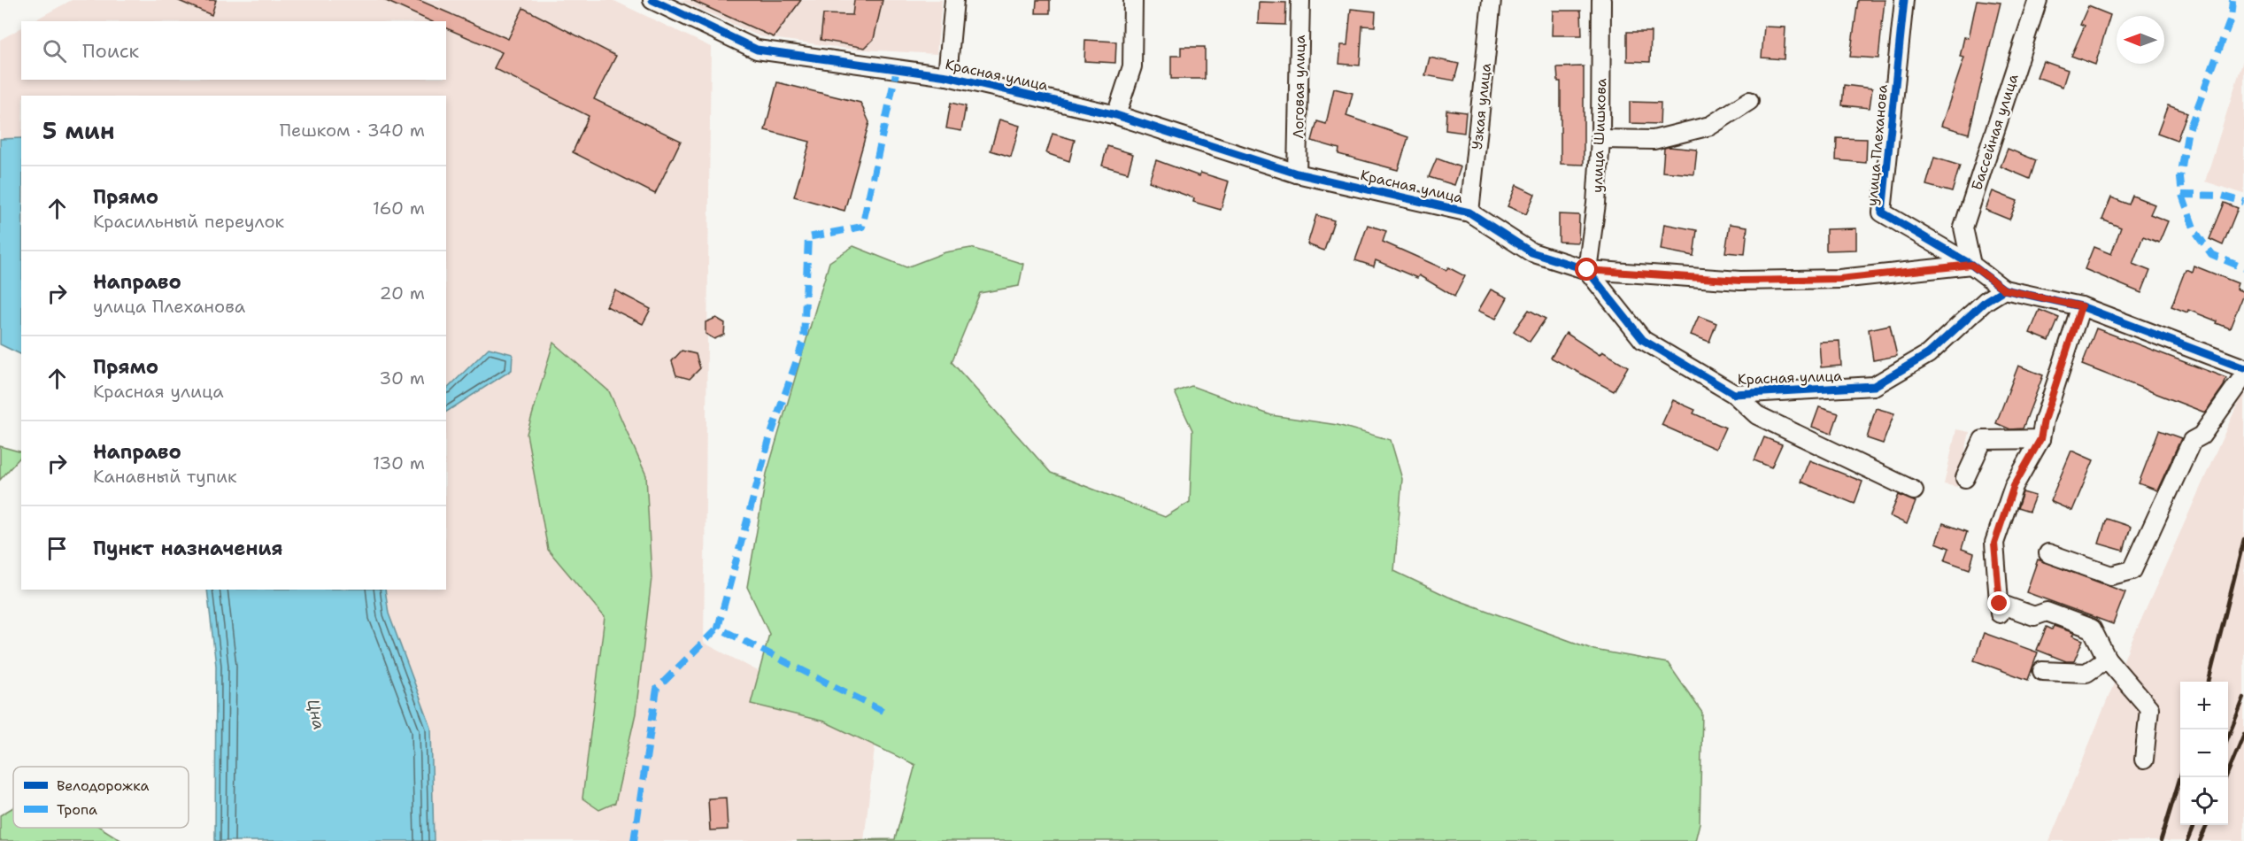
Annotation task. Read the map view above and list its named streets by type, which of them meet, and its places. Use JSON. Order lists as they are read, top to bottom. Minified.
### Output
{"streets":{"street":["Красная улица","Логовая улица","Узкая улица","Бассейная улица","улица Шишкова","улица Плеханова"]},"crossings":[["Красная улица","Логовая улица"],["Красная улица","Узкая улица"],["Красная улица","улица Шишкова"],["Красная улица","улица Плеханова"],["Бассейная улица","улица Плеханова"]],"water":["Цна"],"legend":["Велодорожка","Тропа"],"north":"left","page":{"search":"Поиск","heading":["5 мин","Пешком · 340 m"],"list":[["Прямо","Красильный переулок","160 m"],["Направо","улица Плеханова","20 m"],["Прямо","Красная улица","30 m"],["Направо","Канавный тупик","130 m"],"Пункт назначения"],"map_buttons":["+","−"]}}
